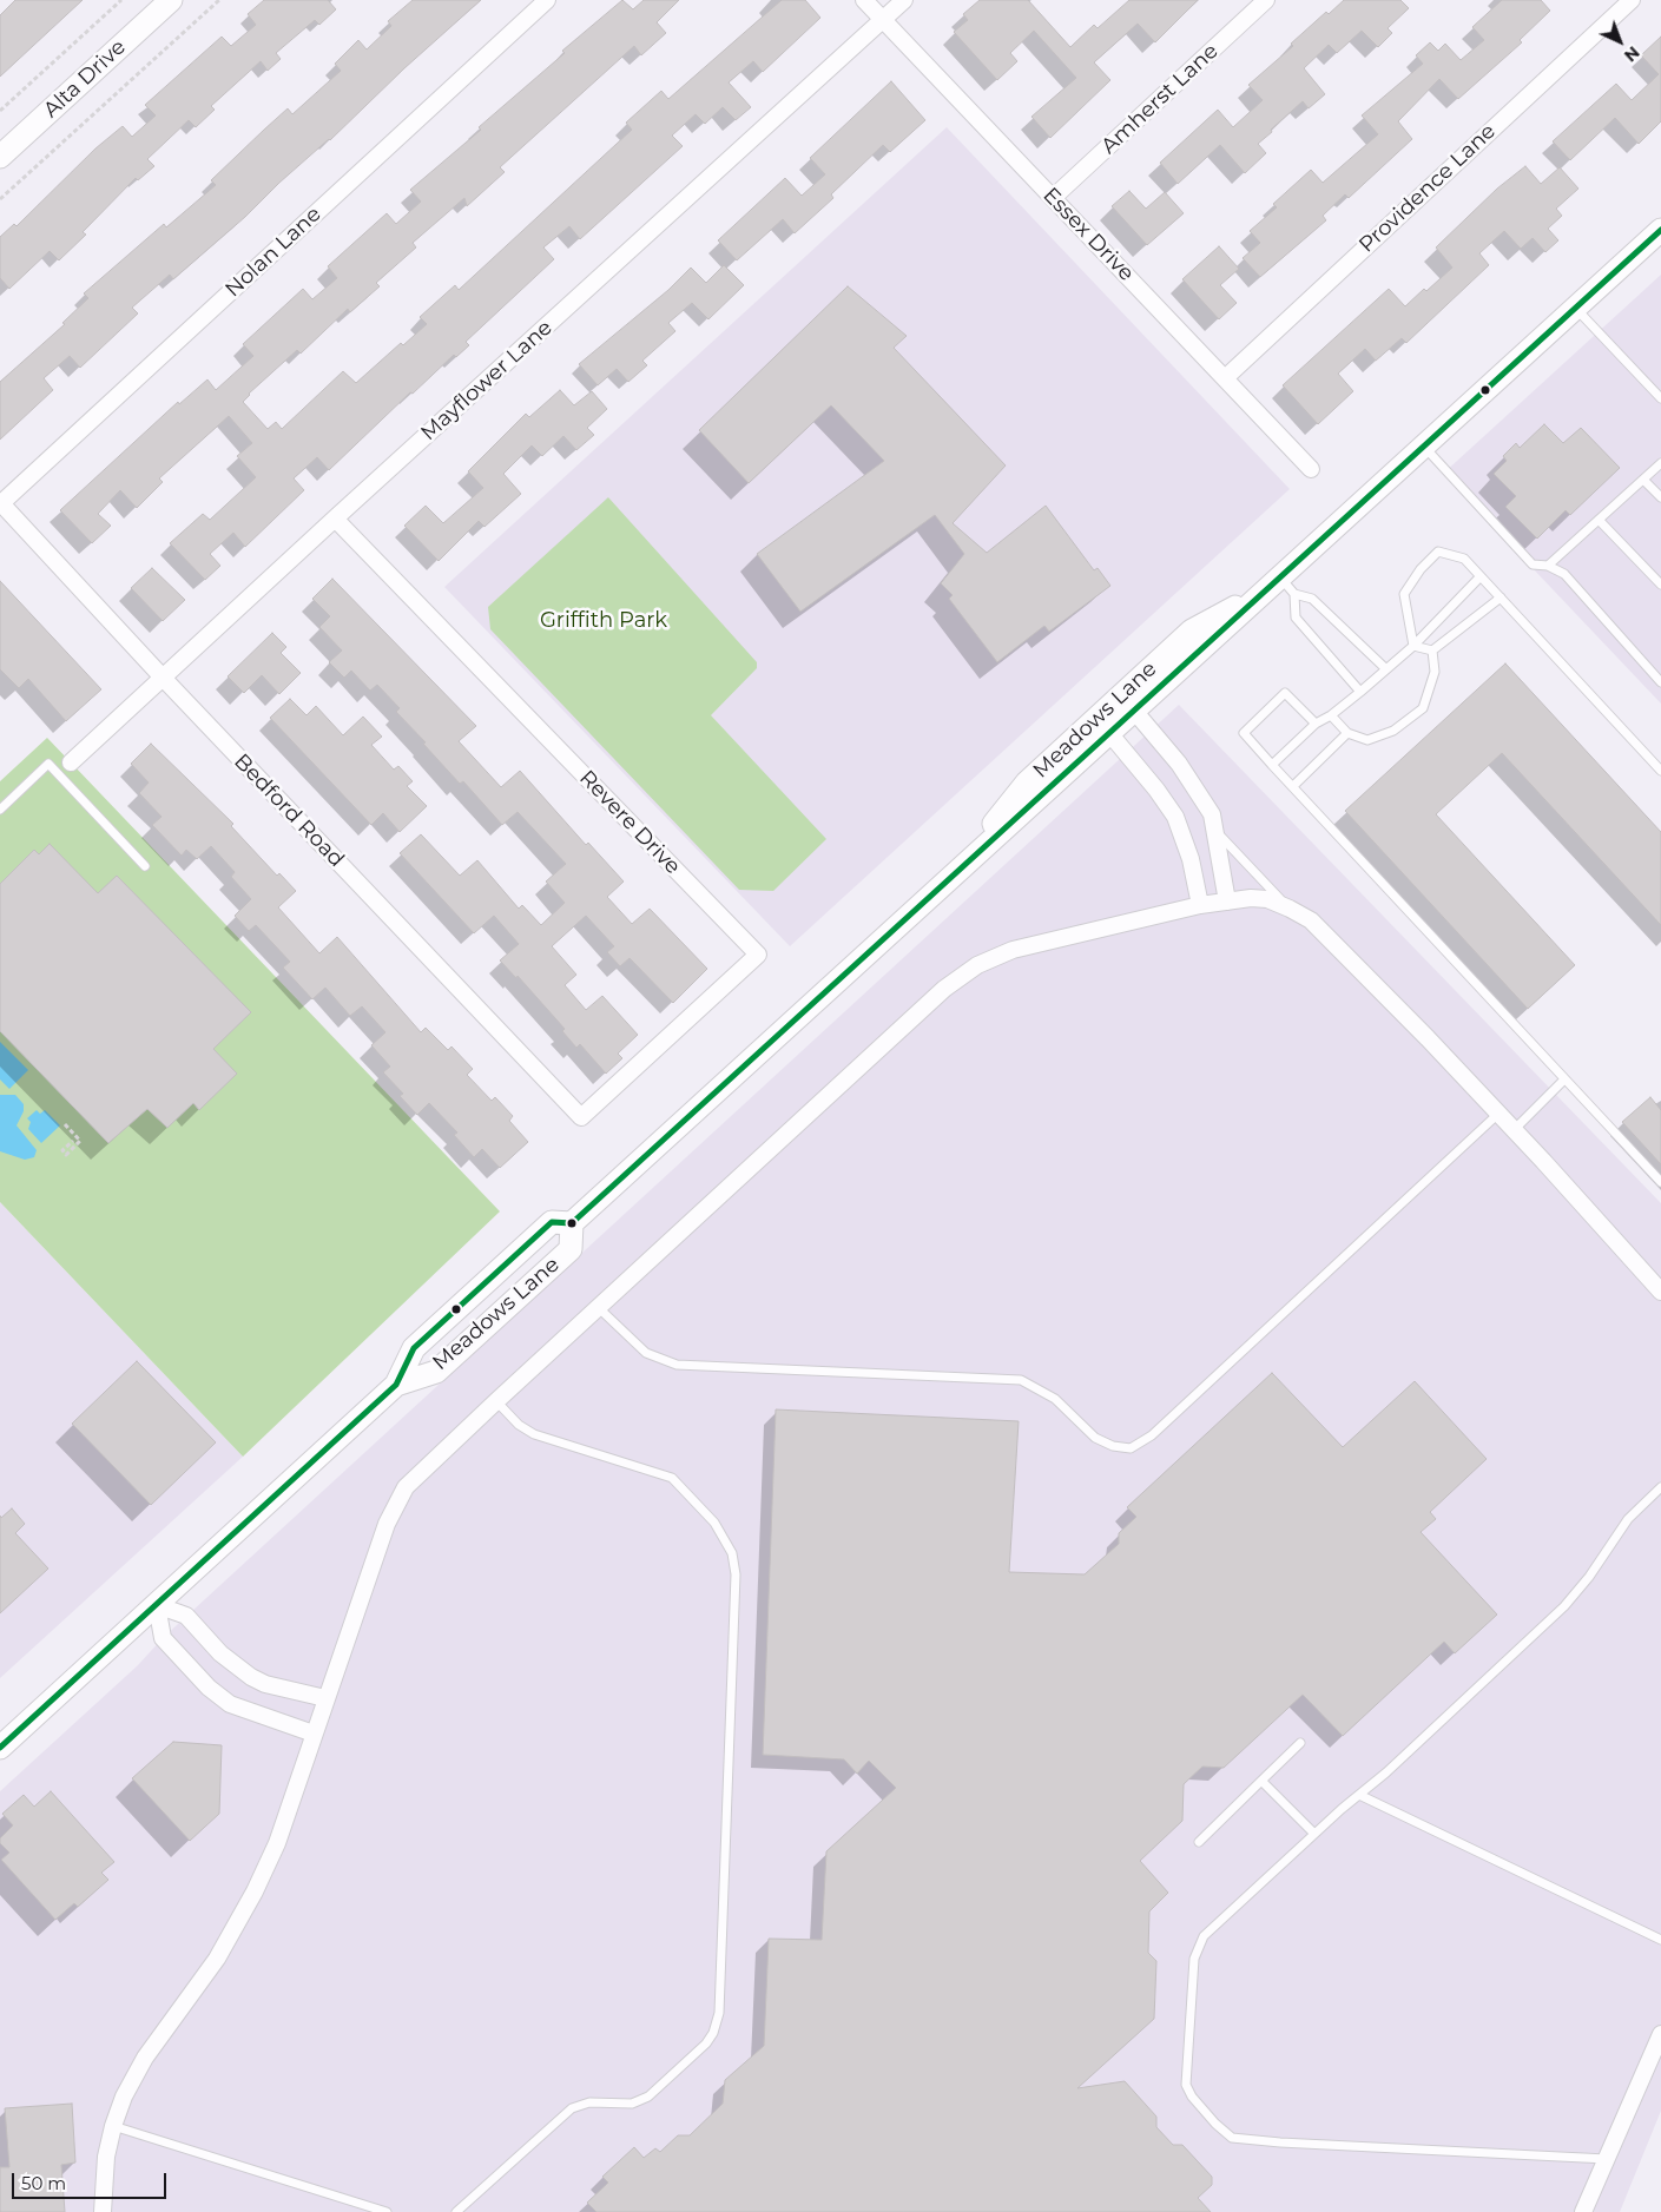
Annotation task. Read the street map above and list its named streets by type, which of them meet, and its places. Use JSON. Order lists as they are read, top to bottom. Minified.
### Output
{"streets":{"street":["Alta Drive","Amherst Lane","Providence Lane","Essex Drive","Nolan Lane","Mayflower Lane","Meadows Lane","Bedford Road","Revere Drive"]},"crossings":[["Amherst Lane","Essex Drive"],["Providence Lane","Essex Drive"],["Essex Drive","Mayflower Lane"],["Nolan Lane","Bedford Road"],["Mayflower Lane","Bedford Road"],["Mayflower Lane","Revere Drive"],["Bedford Road","Revere Drive"]],"parks":["Griffith Park"],"scale_bar":"50 m","north":"bottom right"}
